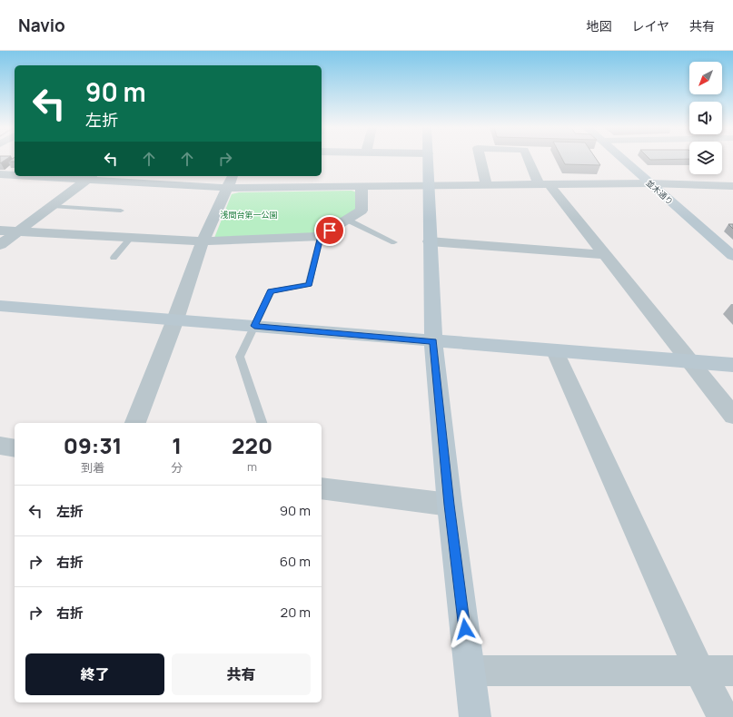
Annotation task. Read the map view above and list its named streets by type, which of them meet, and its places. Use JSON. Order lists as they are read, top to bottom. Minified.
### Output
{"streets":{"street":["並木通り"]},"parks":["浅間台第一公園"],"north":"bottom left","page":{"header":"Navio","nav":["地図","レイヤ","共有"],"turn":["90 m","左折"],"eta":["09:31","到着","1","分","220","m"],"list":[{"name":"左折","value":"90 m"},{"name":"右折","value":"60 m"},{"name":"右折","value":"20 m"}],"buttons":["終了","共有"]}}
